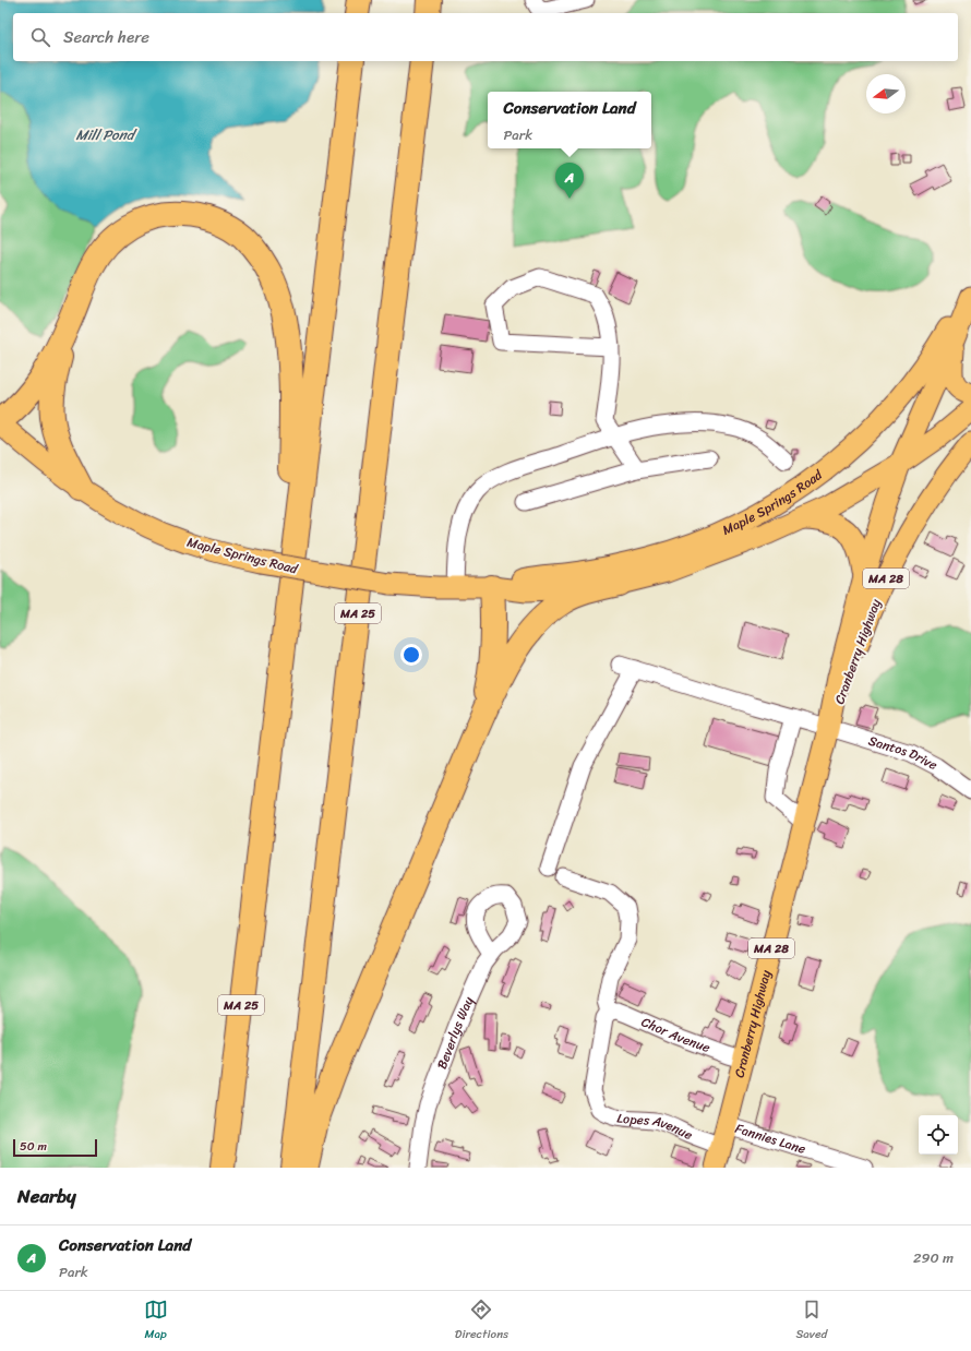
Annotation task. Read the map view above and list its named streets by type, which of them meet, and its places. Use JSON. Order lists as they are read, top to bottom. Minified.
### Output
{"streets":{"highway":["MA 25"],"main road":["Maple Springs Road","MA 28","Cranberry Highway"],"street":["Santos Drive","Beverlys Way","Chor Avenue","Lopes Avenue","Fannies Lane"]},"crossings":[["Maple Springs Road","Cranberry Highway"],["Cranberry Highway","Santos Drive"],["Cranberry Highway","Chor Avenue"],["Cranberry Highway","Lopes Avenue"],["Cranberry Highway","Fannies Lane"],["Chor Avenue","Lopes Avenue"]],"water":["Mill Pond"],"scale_bar":"50 m","north":"left","page":{"search":"Search here","popup":["Conservation Land","Park"],"pins":"A","scale":"50 m","heading":"Nearby","list":[{"mark":"A","name":"Conservation Land","note":"Park","value":"290 m"}],"nav":["Map","Directions","Saved"]}}
